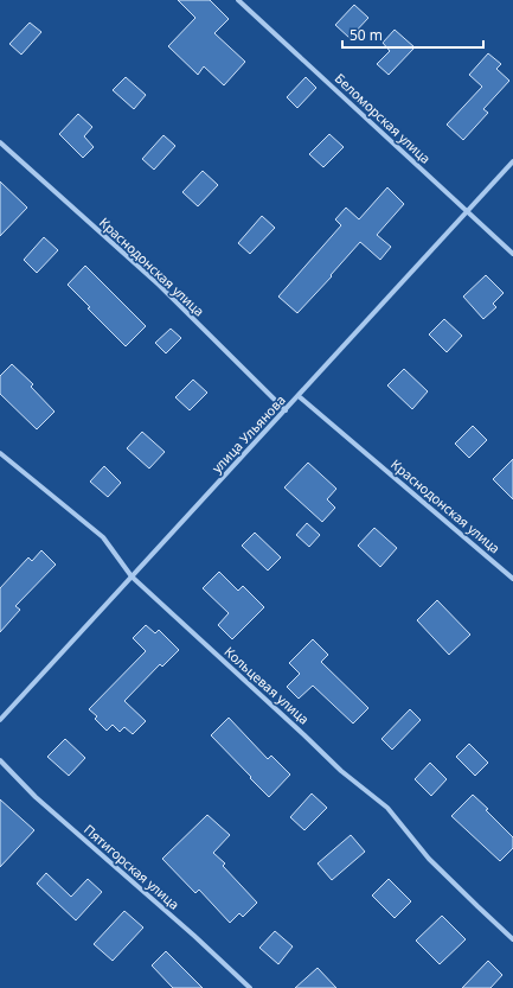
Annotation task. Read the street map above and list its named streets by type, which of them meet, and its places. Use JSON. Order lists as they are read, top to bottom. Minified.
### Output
{"streets":{"street":["Беломорская улица","Краснодонская улица","улица Ульянова","Кольцевая улица","Пятигорская улица"]},"crossings":[["Беломорская улица","улица Ульянова"],["Краснодонская улица","улица Ульянова"],["улица Ульянова","Кольцевая улица"]],"scale_bar":"50 m"}
